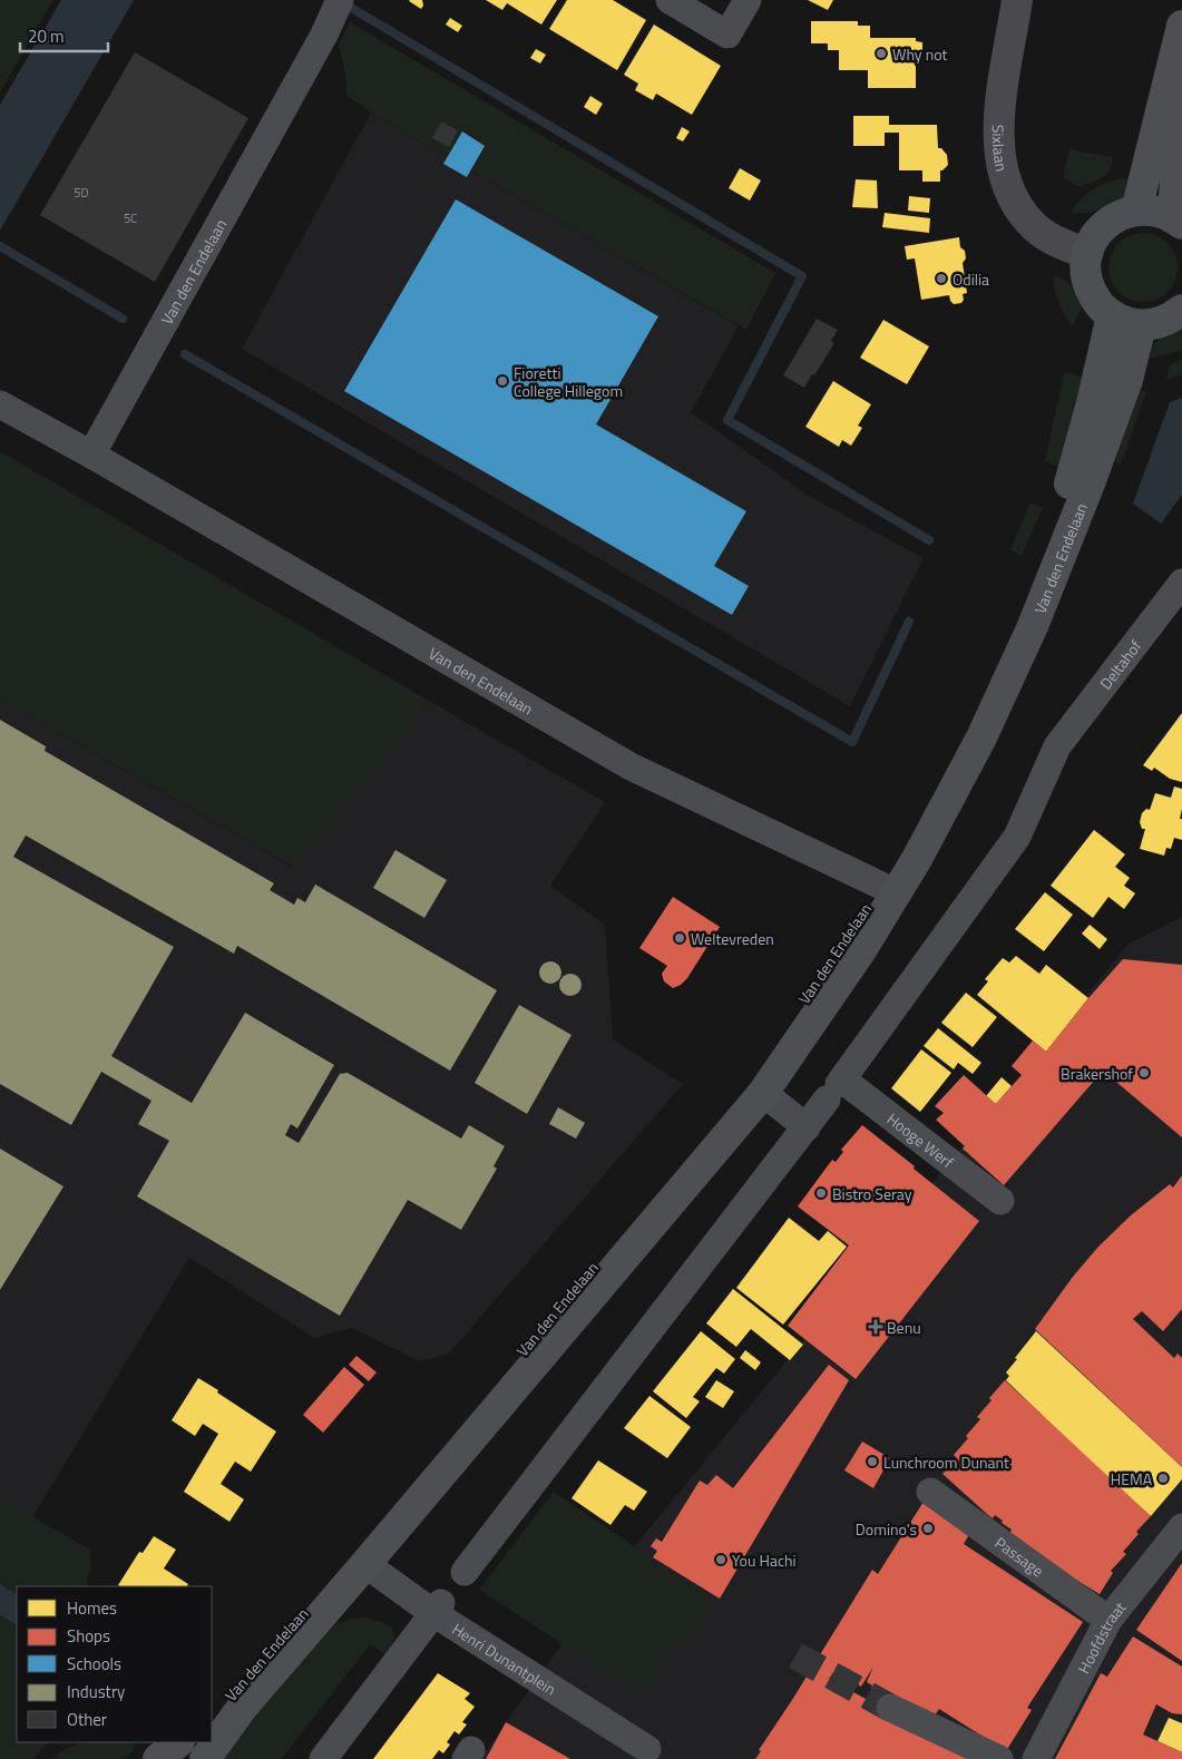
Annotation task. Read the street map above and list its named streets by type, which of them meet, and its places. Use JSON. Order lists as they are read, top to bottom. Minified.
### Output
{"streets":{"main road":["Van den Endelaan"],"street":["Sixlaan","Deltahof","Hooge Werf","Passage","Hoofdstraat","Henri Dunantplein"]},"crossings":[["Van den Endelaan","Henri Dunantplein"],["Deltahof","Hooge Werf"],["Passage","Hoofdstraat"]],"places":{"other":["Why not","Odilia","Fioretti College Hillegom","Weltevreden","Brakershof","Bistro Seray","Lunchroom Dunant","HEMA","Domino's","You Hachi"],"health":["Benu"]},"house_numbers":["5D","5C"],"legend":["Homes","Shops","Schools","Industry","Other"],"scale_bar":"20 m"}
